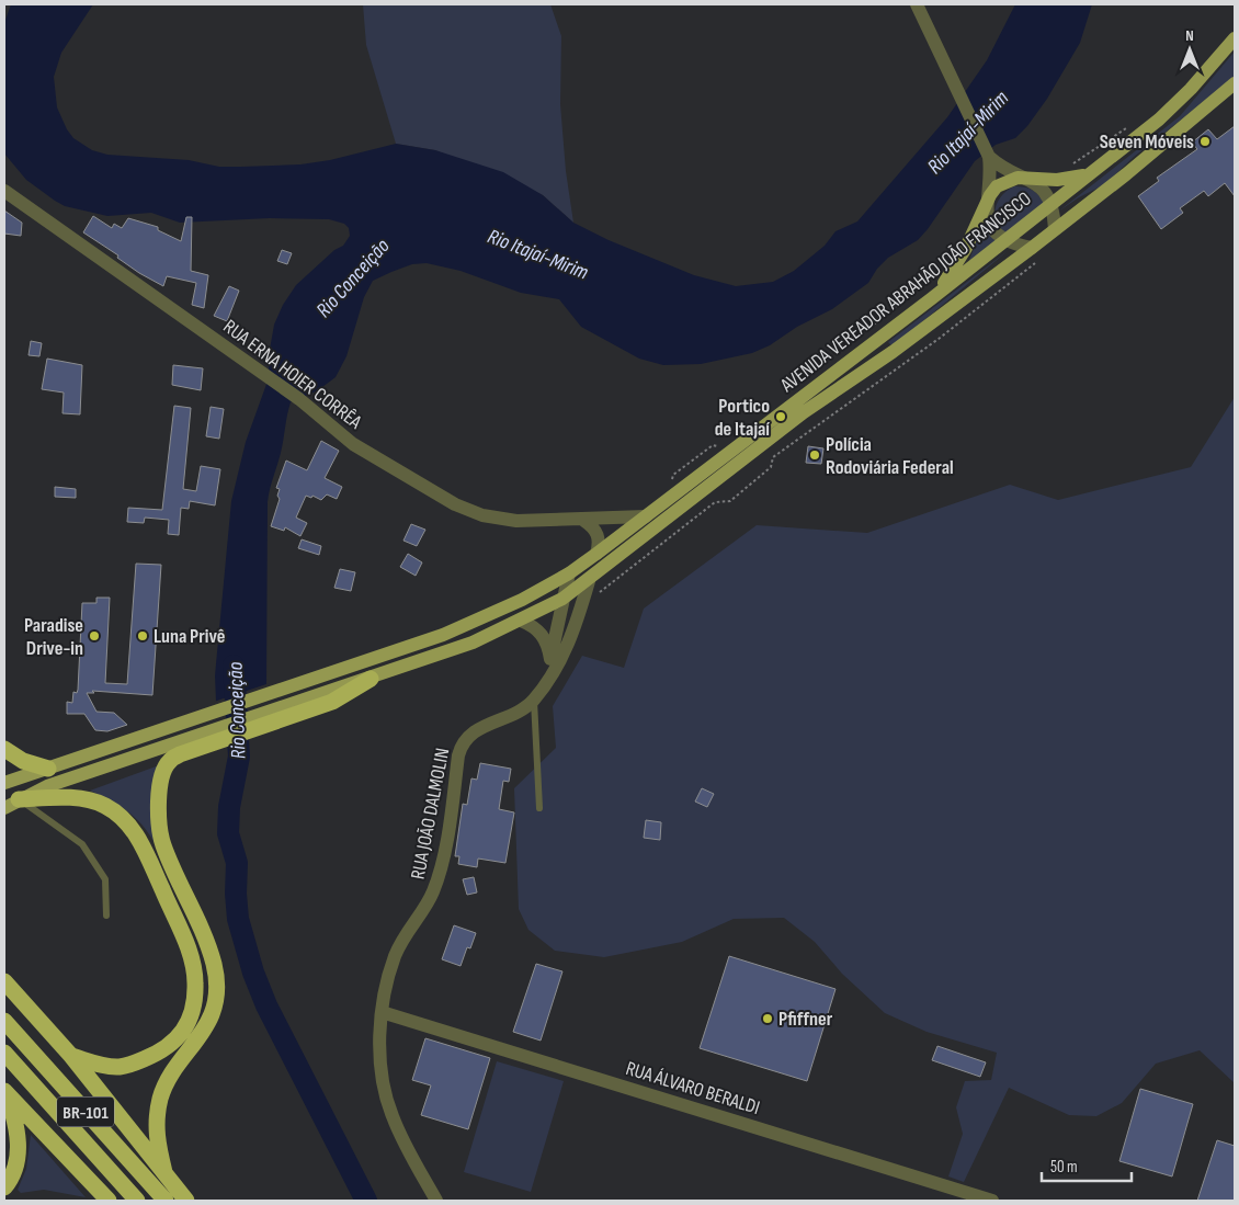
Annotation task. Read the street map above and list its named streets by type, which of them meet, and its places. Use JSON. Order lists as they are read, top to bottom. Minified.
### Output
{"streets":{"highway":["BR-101"],"main road":["AVENIDA VEREADOR ABRAHÃO JOÃO FRANCISCO"],"street":["RUA ERNA HOIER CORRÊA","RUA JOÃO DALMOLIN","RUA ÁLVARO BERALDI"]},"crossings":[["AVENIDA VEREADOR ABRAHÃO JOÃO FRANCISCO","RUA ERNA HOIER CORRÊA"],["AVENIDA VEREADOR ABRAHÃO JOÃO FRANCISCO","RUA JOÃO DALMOLIN"],["RUA JOÃO DALMOLIN","RUA ÁLVARO BERALDI"]],"water":["Rio Itajaí-Mirim","Rio Conceição"],"places":["Seven Móveis","Portico de Itajaí","Polícia Rodoviária Federal","Paradise Drive-in","Luna Privê","Pfiffner"],"scale_bar":"50 m","north":"top"}
